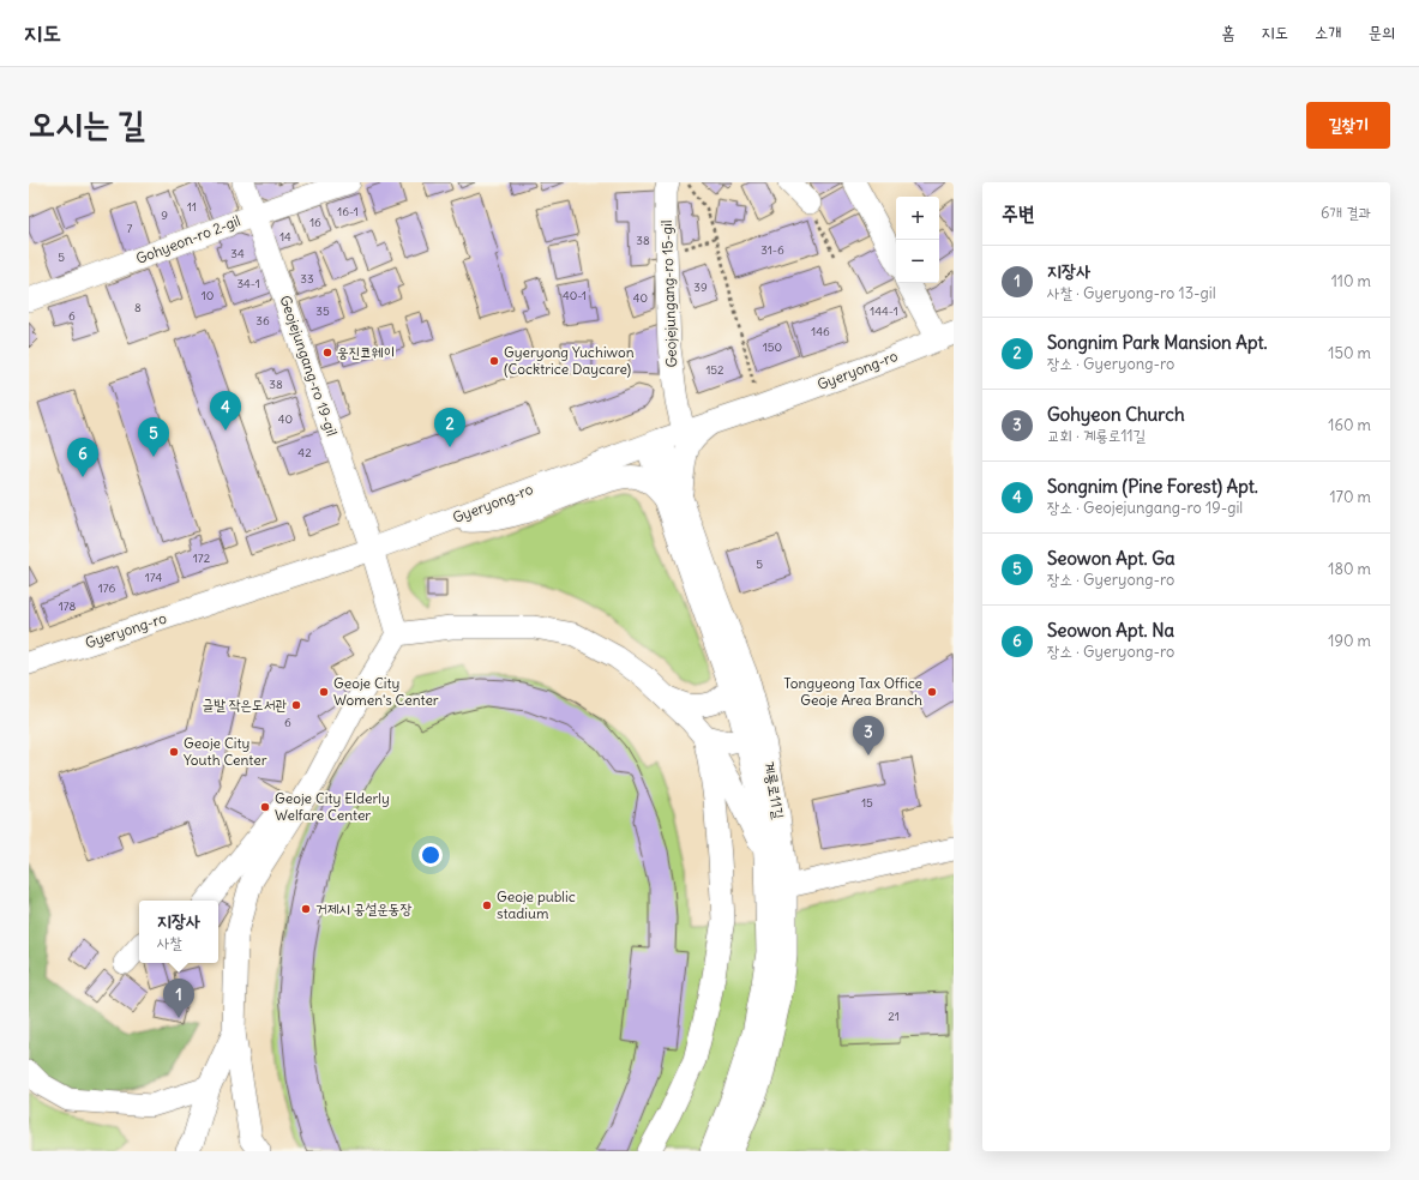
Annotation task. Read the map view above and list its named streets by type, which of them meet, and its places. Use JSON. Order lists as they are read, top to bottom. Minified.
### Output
{"streets":{"street":["Gohyeon-ro 2-gil","Geojejungang-ro 15-gil","Geojejungang-ro 19-gil","Gyeryong-ro","계룡로11길"]},"crossings":[["Gohyeon-ro 2-gil","Geojejungang-ro 19-gil"],["Geojejungang-ro 15-gil","Gyeryong-ro"],["Geojejungang-ro 19-gil","Gyeryong-ro"],["Gyeryong-ro","계룡로11길"]],"places":["웅진코웨이","Gyeryong Yuchiwon (Cocktrice Daycare)","Geoje City Women's Center","Tongyeong Tax Office Geoje Area Branch","글발 작은도서관","Geoje City Youth Center","Geoje City Elderly Welfare Center","Geoje public stadium","거제시 공설운동장"],"house_numbers":["11","16-1","9","16","7","14","38","31-6","34","5","33","34-1","39","10","40-1","40","8","35","144-1","6","36","146","150","152","38","40","42","172","5","174","176","178","6","15","21"],"page":{"header":"지도","nav":["홈","지도","소개","문의"],"title":"오시는 길","buttons":"길찾기","heading":["주변","6개 결과"],"map_buttons":["+","−"],"list":[{"mark":"1","name":"지장사","note":"사찰 · Gyeryong-ro 13-gil","value":"110 m"},{"mark":"2","name":"Songnim Park Mansion Apt.","note":"장소 · Gyeryong-ro","value":"150 m"},{"mark":"3","name":"Gohyeon Church","note":"교회 · 계룡로11길","value":"160 m"},{"mark":"4","name":"Songnim (Pine Forest) Apt.","note":"장소 · Geojejungang-ro 19-gil","value":"170 m"},{"mark":"5","name":"Seowon Apt. Ga","note":"장소 · Gyeryong-ro","value":"180 m"},{"mark":"6","name":"Seowon Apt. Na","note":"장소 · Gyeryong-ro","value":"190 m"}],"pins":["4","2","5","6","3","1"],"popup":["지장사","사찰"]}}
